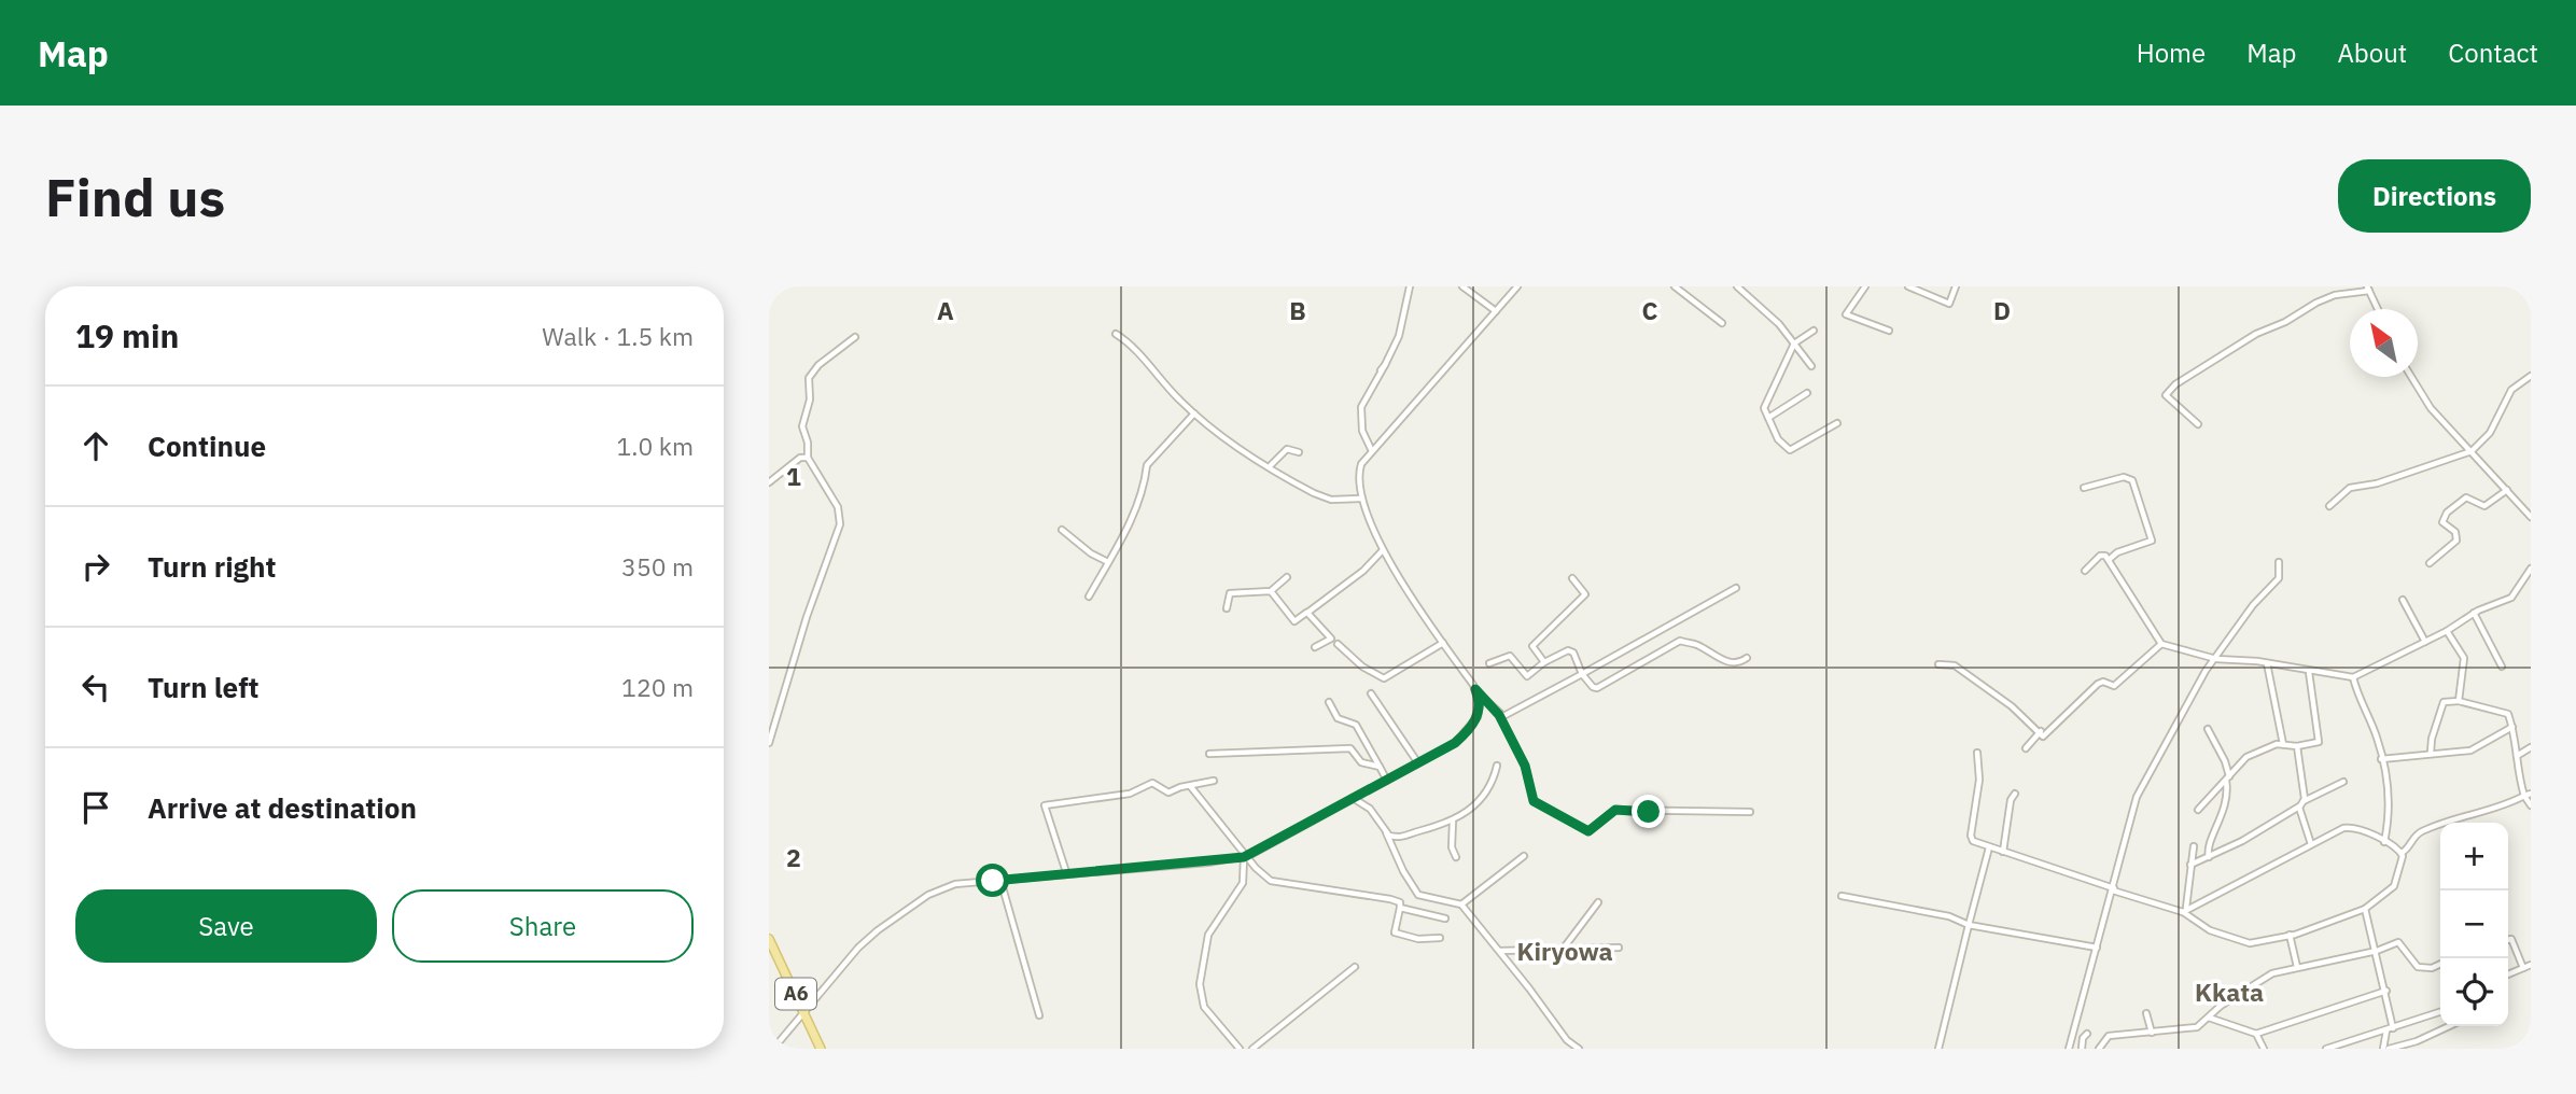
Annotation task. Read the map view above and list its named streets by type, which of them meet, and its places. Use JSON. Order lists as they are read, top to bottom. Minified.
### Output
{"streets":{"main road":["A6"]},"districts":["Kiryowa","Kkata"],"north":"top left","page":{"header":"Map","nav":["Home","Map","About","Contact"],"buttons":["Directions",["Save","Share"]],"title":"Find us","heading":["19 min","Walk · 1.5 km"],"list":[["Continue","1.0 km"],["Turn right","350 m"],["Turn left","120 m"],"Arrive at destination"],"map_buttons":["+","−"]},"grid":{"columns":["A","B","C","D"],"rows":["1","2"]}}
